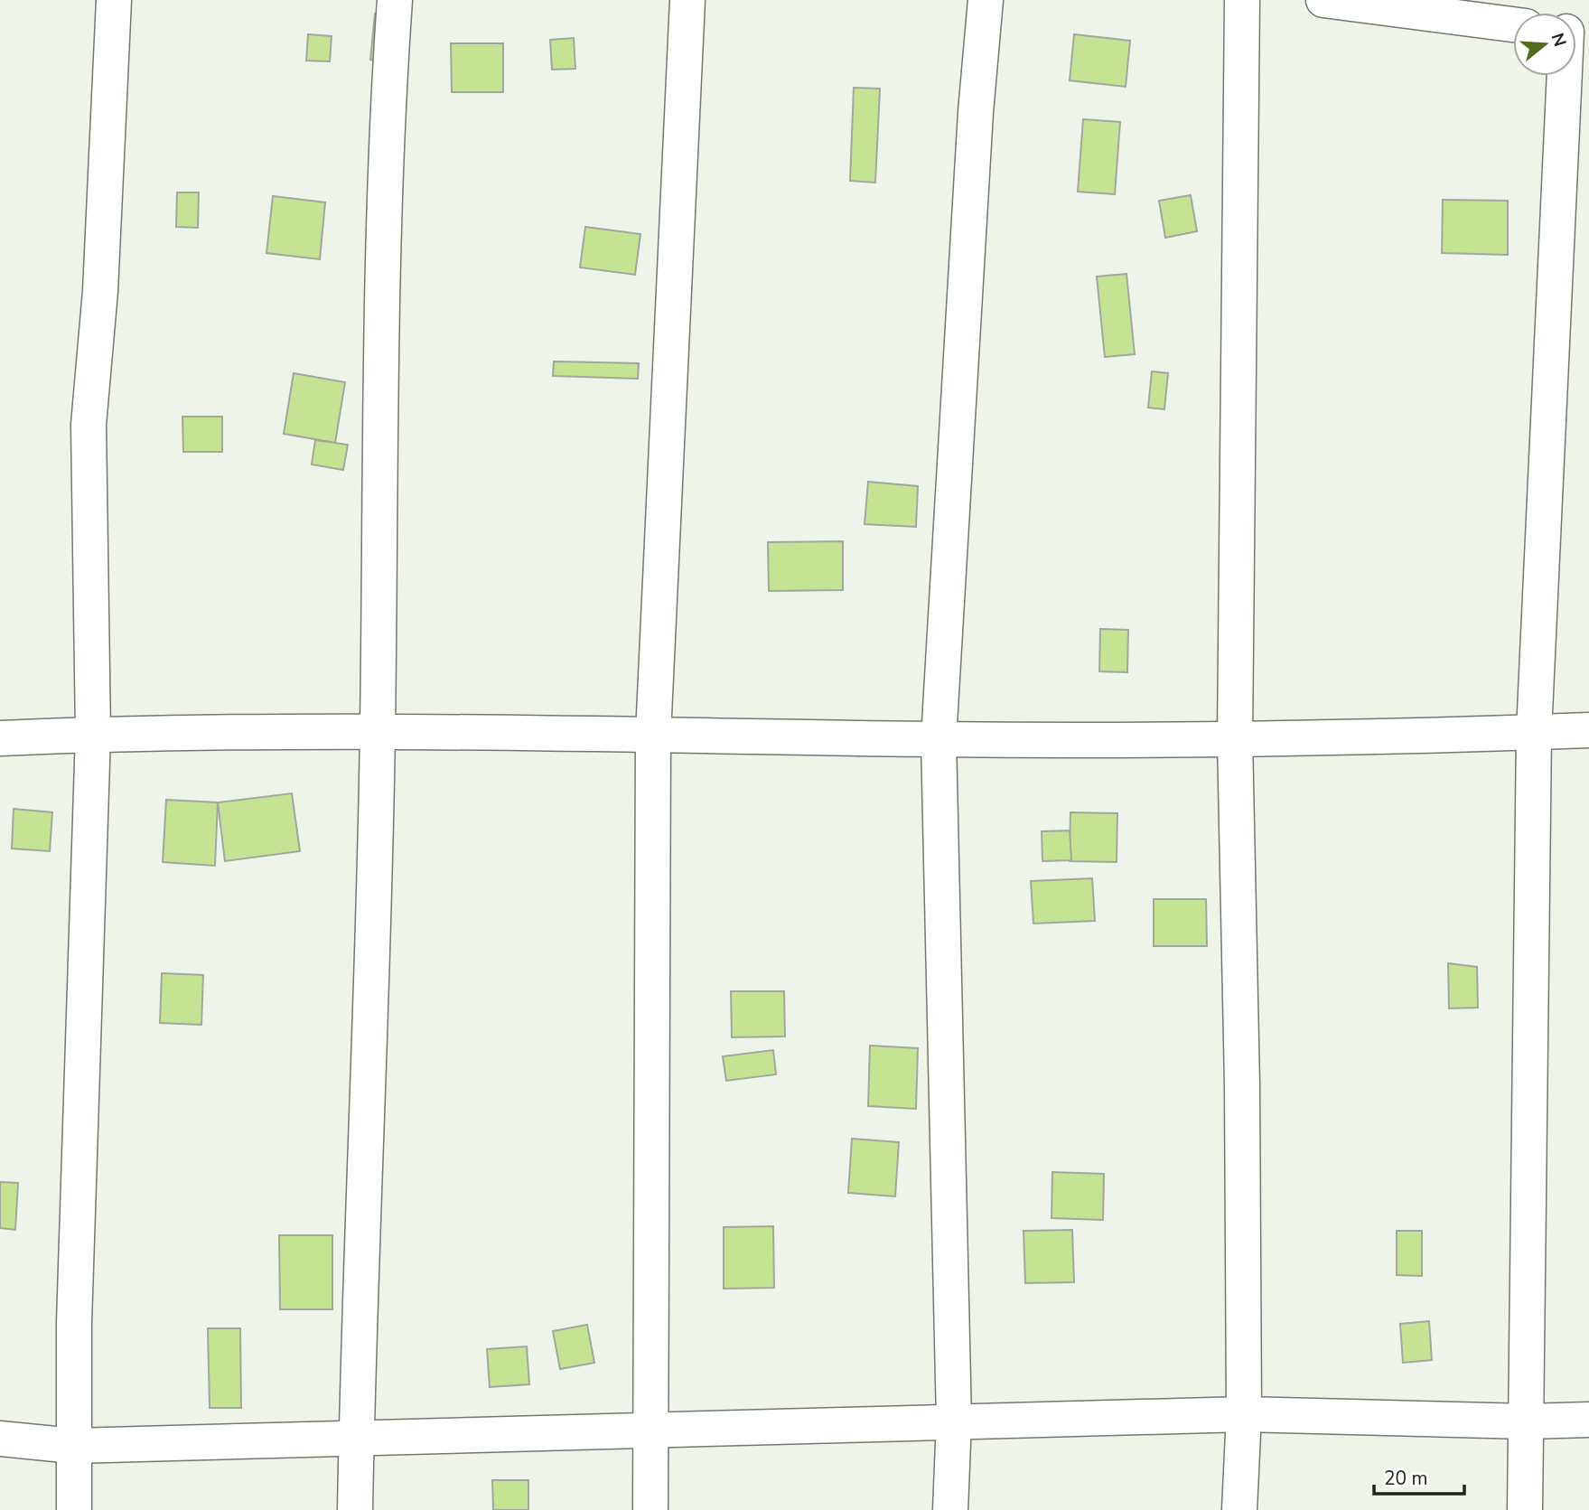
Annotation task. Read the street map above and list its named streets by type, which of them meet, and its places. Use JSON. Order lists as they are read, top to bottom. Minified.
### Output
{"scale_bar":"20 m","north":"right"}
